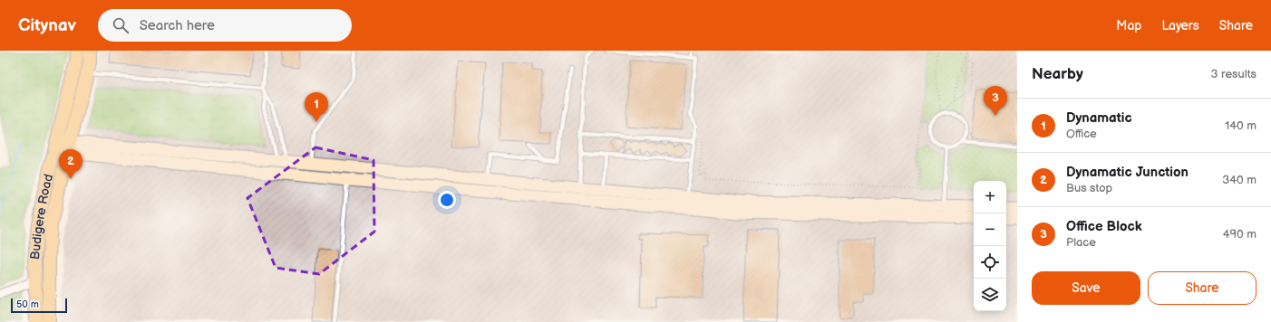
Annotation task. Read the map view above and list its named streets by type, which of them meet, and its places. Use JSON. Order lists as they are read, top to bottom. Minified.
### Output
{"streets":{"main road":["Budigere Road"]},"scale_bar":"50 m","page":{"header":"Citynav","search":"Search here","nav":["Map","Layers","Share"],"heading":["Nearby","3 results"],"pins":["3","1","2"],"list":[{"mark":"1","name":"Dynamatic","note":"Office","value":"140 m"},{"mark":"2","name":"Dynamatic Junction","note":"Bus stop","value":"340 m"},{"mark":"3","name":"Office Block","note":"Place","value":"490 m"}],"map_buttons":["+","−"],"buttons":["Save","Share"],"scale":"50 m"}}
